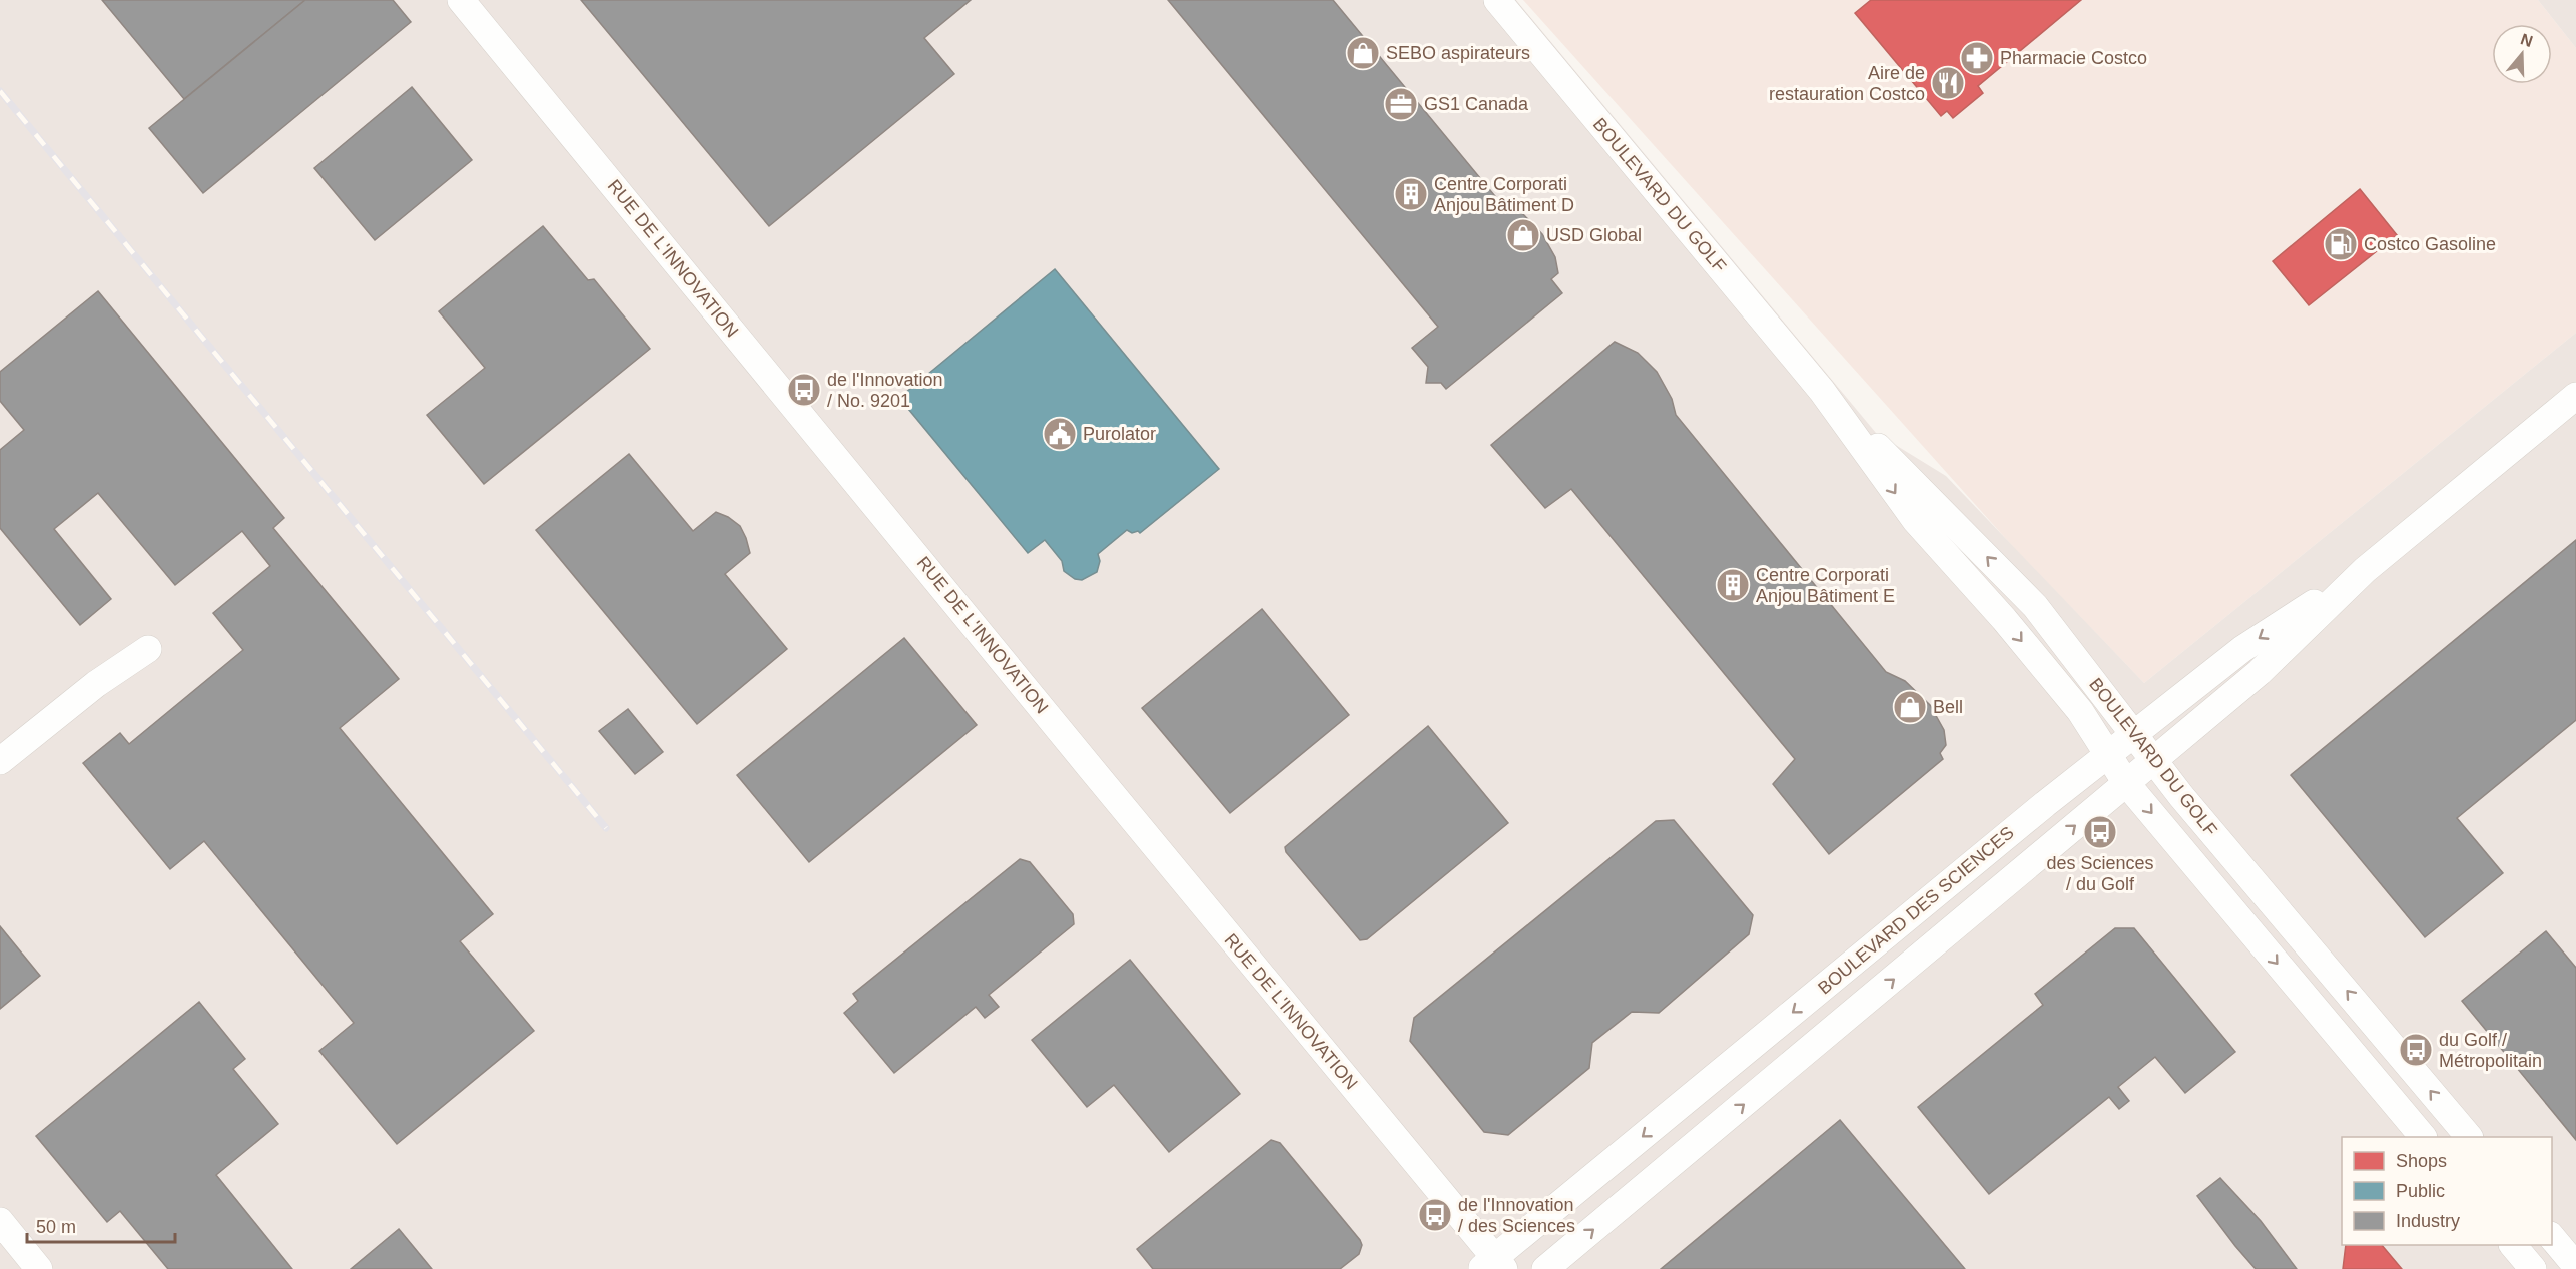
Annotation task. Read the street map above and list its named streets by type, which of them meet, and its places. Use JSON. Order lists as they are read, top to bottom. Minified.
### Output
{"streets":{"street":["BOULEVARD DU GOLF","RUE DE L'INNOVATION","BOULEVARD DES SCIENCES"]},"crossings":[["BOULEVARD DU GOLF","BOULEVARD DES SCIENCES"],["RUE DE L'INNOVATION","BOULEVARD DES SCIENCES"]],"places":{"shop":["SEBO aspirateurs","USD Global","Bell"],"pharmacy":["Pharmacie Costco"],"restaurant":["Aire de restauration Costco"],"office":["GS1 Canada"],"building":["Centre Corporati Anjou Bâtiment D","Centre Corporati Anjou Bâtiment E"],"fuel station":["Costco Gasoline"],"bus stop":["de l'Innovation / No. 9201","des Sciences / du Golf","du Golf / Métropolitain","de l'Innovation / des Sciences"],"public building":["Purolator"]},"legend":["Shops","Public","Industry"],"scale_bar":"50 m","north":"top"}
